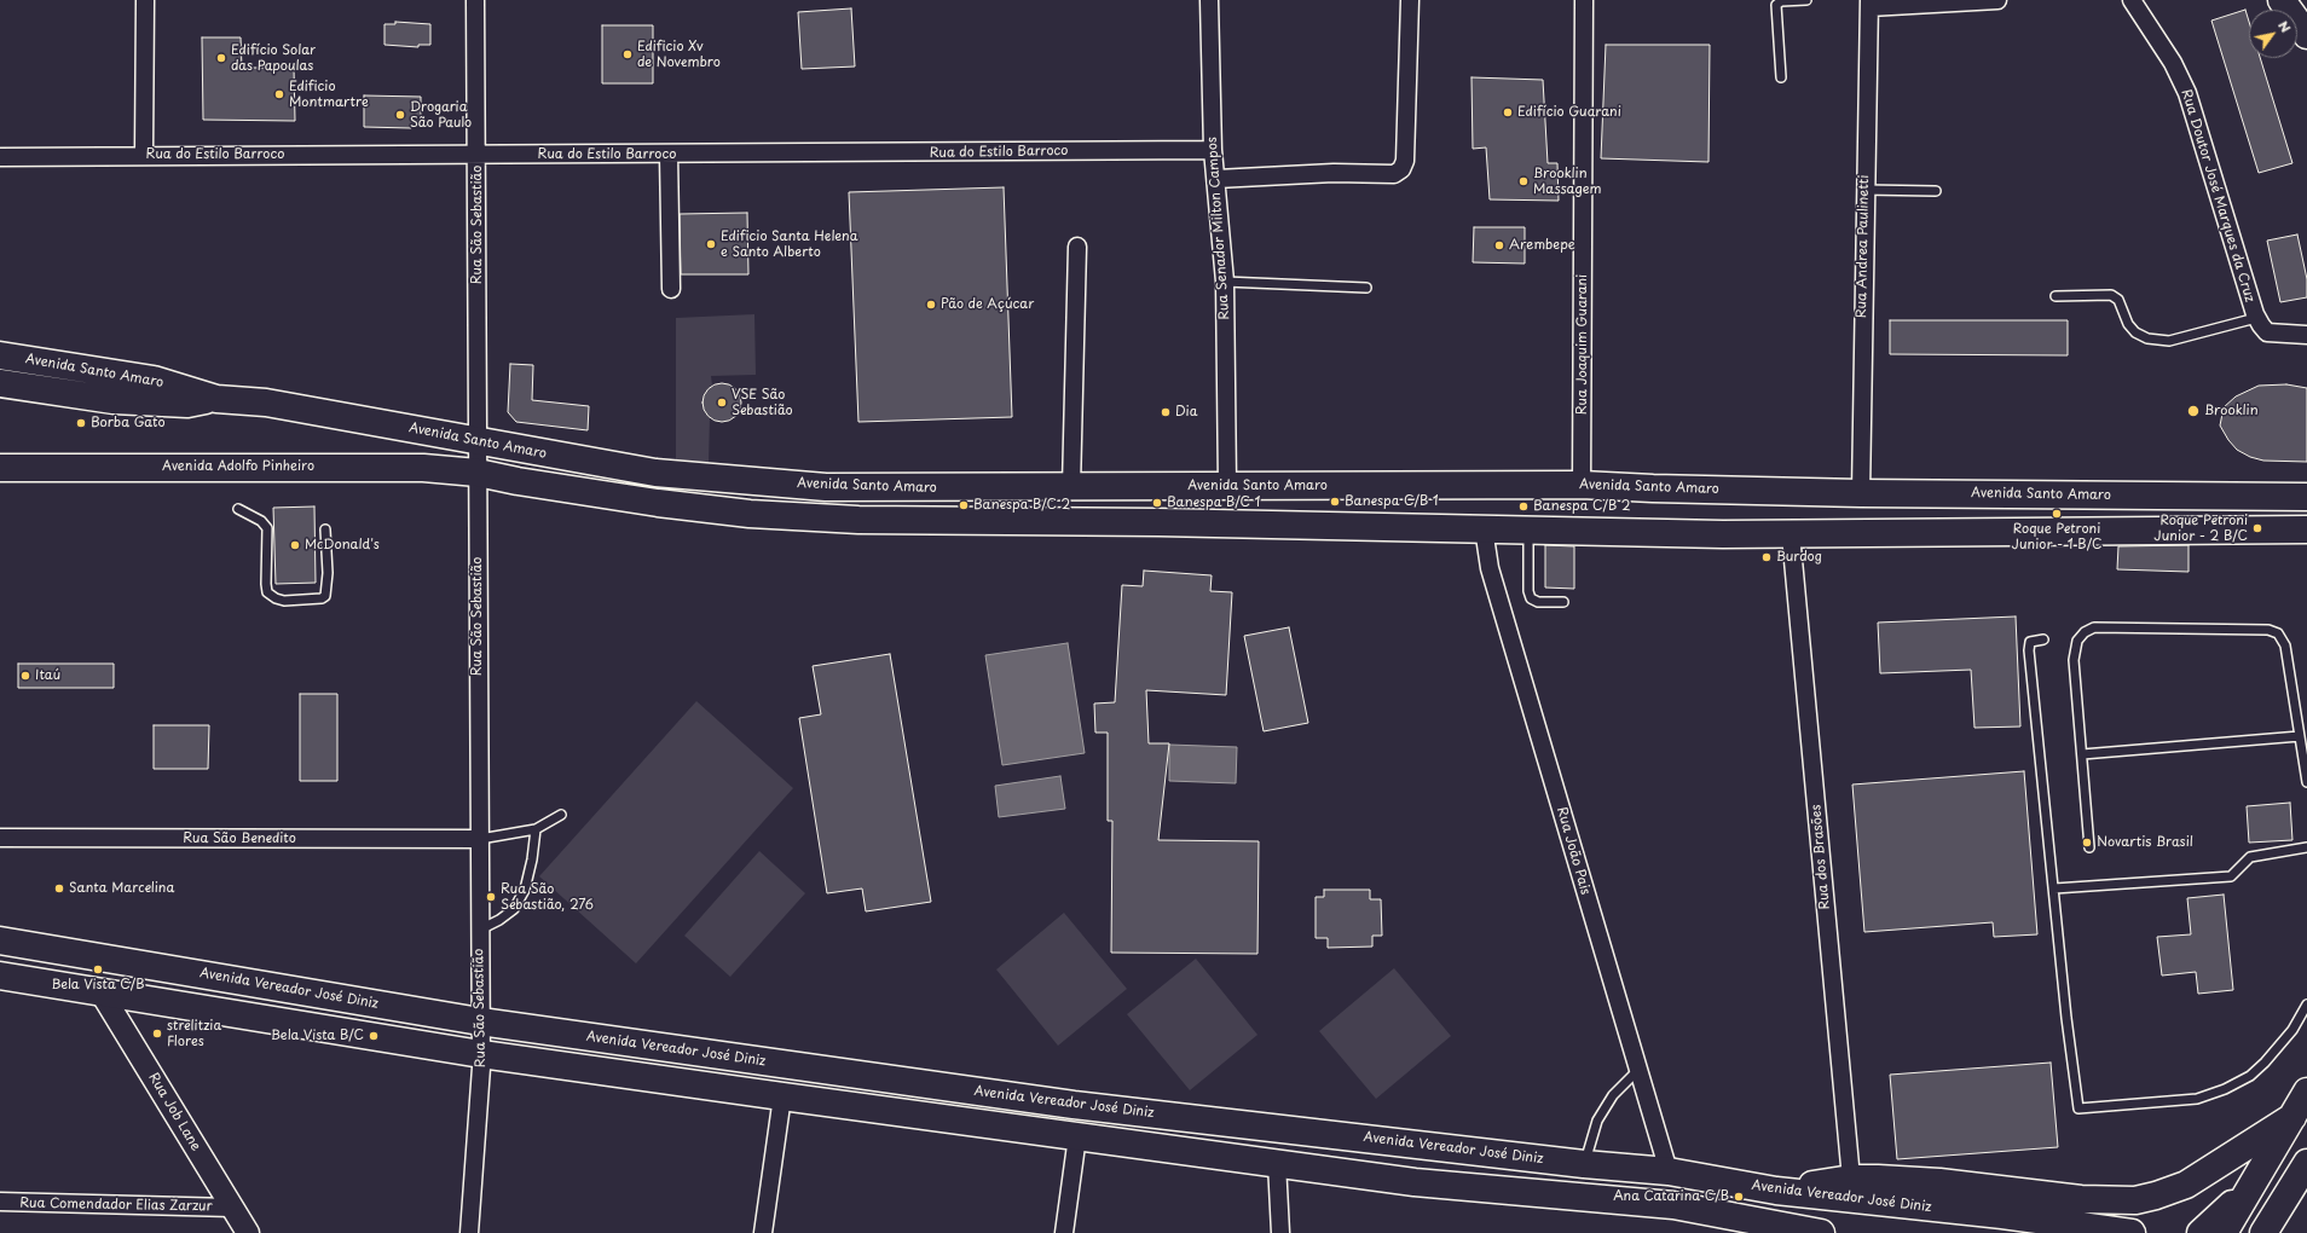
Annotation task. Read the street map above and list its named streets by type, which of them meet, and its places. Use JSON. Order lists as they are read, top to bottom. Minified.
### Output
{"streets":{"main road":["Avenida Santo Amaro","Avenida Adolfo Pinheiro","Avenida Vereador José Diniz"],"street":["Rua do Estilo Barroco","Rua Doutor José Marques da Cruz","Rua São Sebastião","Rua Senador Milton Campos","Rua Andrea Paulinetti","Rua Joaquim Guarani","Rua São Benedito","Rua João Pais","Rua dos Brasões","Rua Job Lane","Rua Comendador Elias Zarzur"]},"crossings":[["Rua do Estilo Barroco","Rua São Sebastião"],["Rua do Estilo Barroco","Rua Senador Milton Campos"],["Rua São Sebastião","Avenida Santo Amaro"],["Rua São Sebastião","Avenida Adolfo Pinheiro"],["Rua São Sebastião","Rua São Benedito"],["Rua São Sebastião","Avenida Vereador José Diniz"],["Rua Senador Milton Campos","Avenida Santo Amaro"],["Rua Andrea Paulinetti","Avenida Santo Amaro"],["Rua Joaquim Guarani","Avenida Santo Amaro"],["Rua João Pais","Avenida Vereador José Diniz"],["Rua Job Lane","Rua Comendador Elias Zarzur"]],"places":["Edificio Xv de Novembro","Edifício Solar das Papoulas","Edificio Montmartre","Edifício Guarani","Drogaria São Paulo","Brooklin Massagem","Edificio Santa Helena e Santo Alberto","Arembepe","Pão de Açúcar","VSE São Sebastião","Brooklin","Dia","Borba Gato","Banespa C/B 1","Banespa B/C 1","Banespa B/C 2","Banespa C/B 2","Roque Petroni Junior - 1 B/C","Roque Petroni Junior - 2 B/C","McDonald's","Burdog","Itaú","Novartis Brasil","Santa Marcelina","Rua São Sebastião, 276","Bela Vista C/B","strelitzia Flores","Bela Vista B/C","Ana Catarina C/B"],"north":"top right"}
